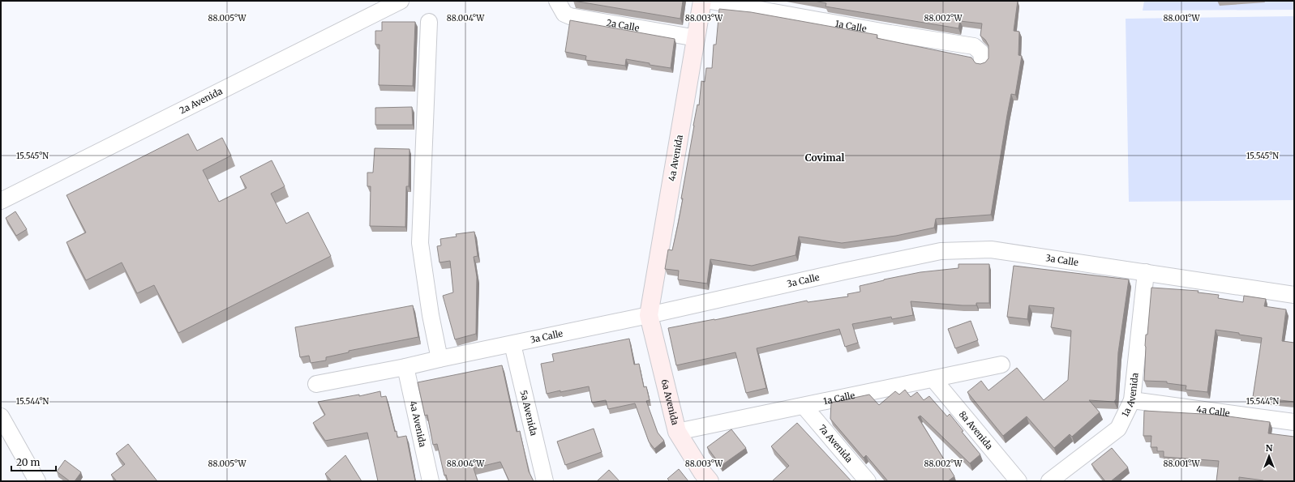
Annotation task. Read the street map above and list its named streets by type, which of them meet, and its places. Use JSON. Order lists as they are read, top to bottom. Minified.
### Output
{"streets":{"street":["2a Calle","1a Calle","2a Avenida","4a Avenida","3a Calle","1a Avenida","6a Avenida","4a Calle","5a Avenida","8a Avenida","7a Avenida"]},"crossings":[["2a Calle","4a Avenida"],["1a Calle","6a Avenida"],["1a Calle","8a Avenida"],["1a Calle","7a Avenida"],["4a Avenida","3a Calle"],["4a Avenida","6a Avenida"],["3a Calle","1a Avenida"],["3a Calle","6a Avenida"],["3a Calle","5a Avenida"],["1a Avenida","4a Calle"]],"districts":["Covimal"],"scale_bar":"20 m","north":"top","coordinates":["88.005°W","88.004°W","88.003°W","88.002°W","88.001°W","15.545°N","15.544°N"]}
